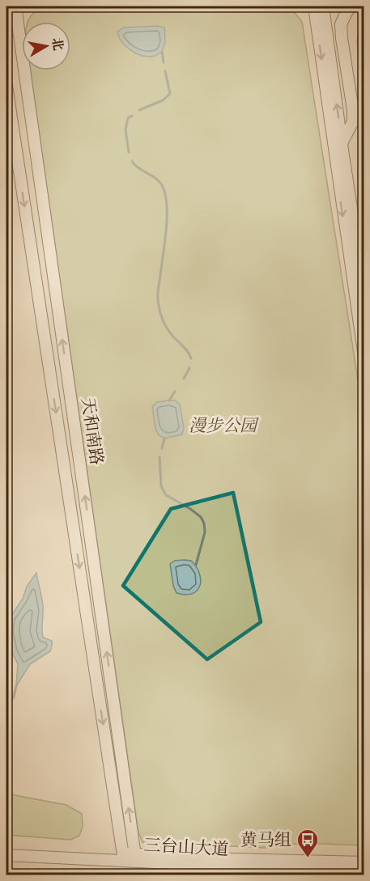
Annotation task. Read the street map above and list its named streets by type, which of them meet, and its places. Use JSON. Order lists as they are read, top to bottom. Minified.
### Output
{"streets":{"street":["天和南路","三台山大道"]},"crossings":[["天和南路","三台山大道"]],"parks":["漫步公园"],"places":{"bus stop":["黄马组"]},"north":"right"}
